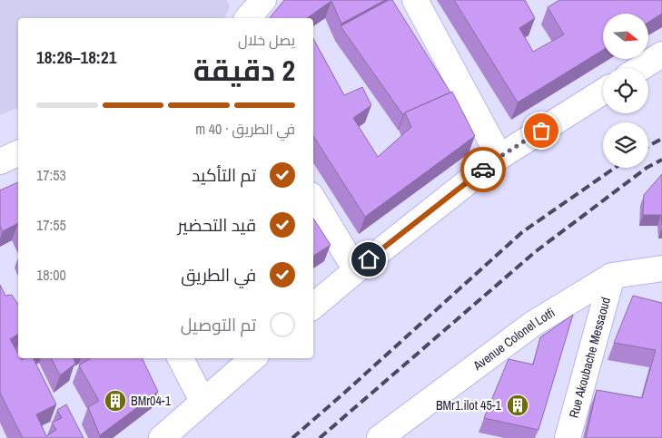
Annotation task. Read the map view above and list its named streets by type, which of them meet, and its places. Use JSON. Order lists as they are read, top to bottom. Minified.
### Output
{"streets":{"street":["Avenue Colonel Lotfi","Rue Akoubache Messaoud"]},"crossings":[["Avenue Colonel Lotfi","Rue Akoubache Messaoud"]],"places":{"building":["BMr04-1","BMr1.ilot 45-1"]},"north":"right","page":{"heading":["2 دقيقة","يصل خلال","18:21–18:26"],"bar":"في الطريق · 40 m","list":[["تم التأكيد","17:53"],["قيد التحضير","17:55"],["في الطريق","18:00"],"تم التوصيل"]}}
